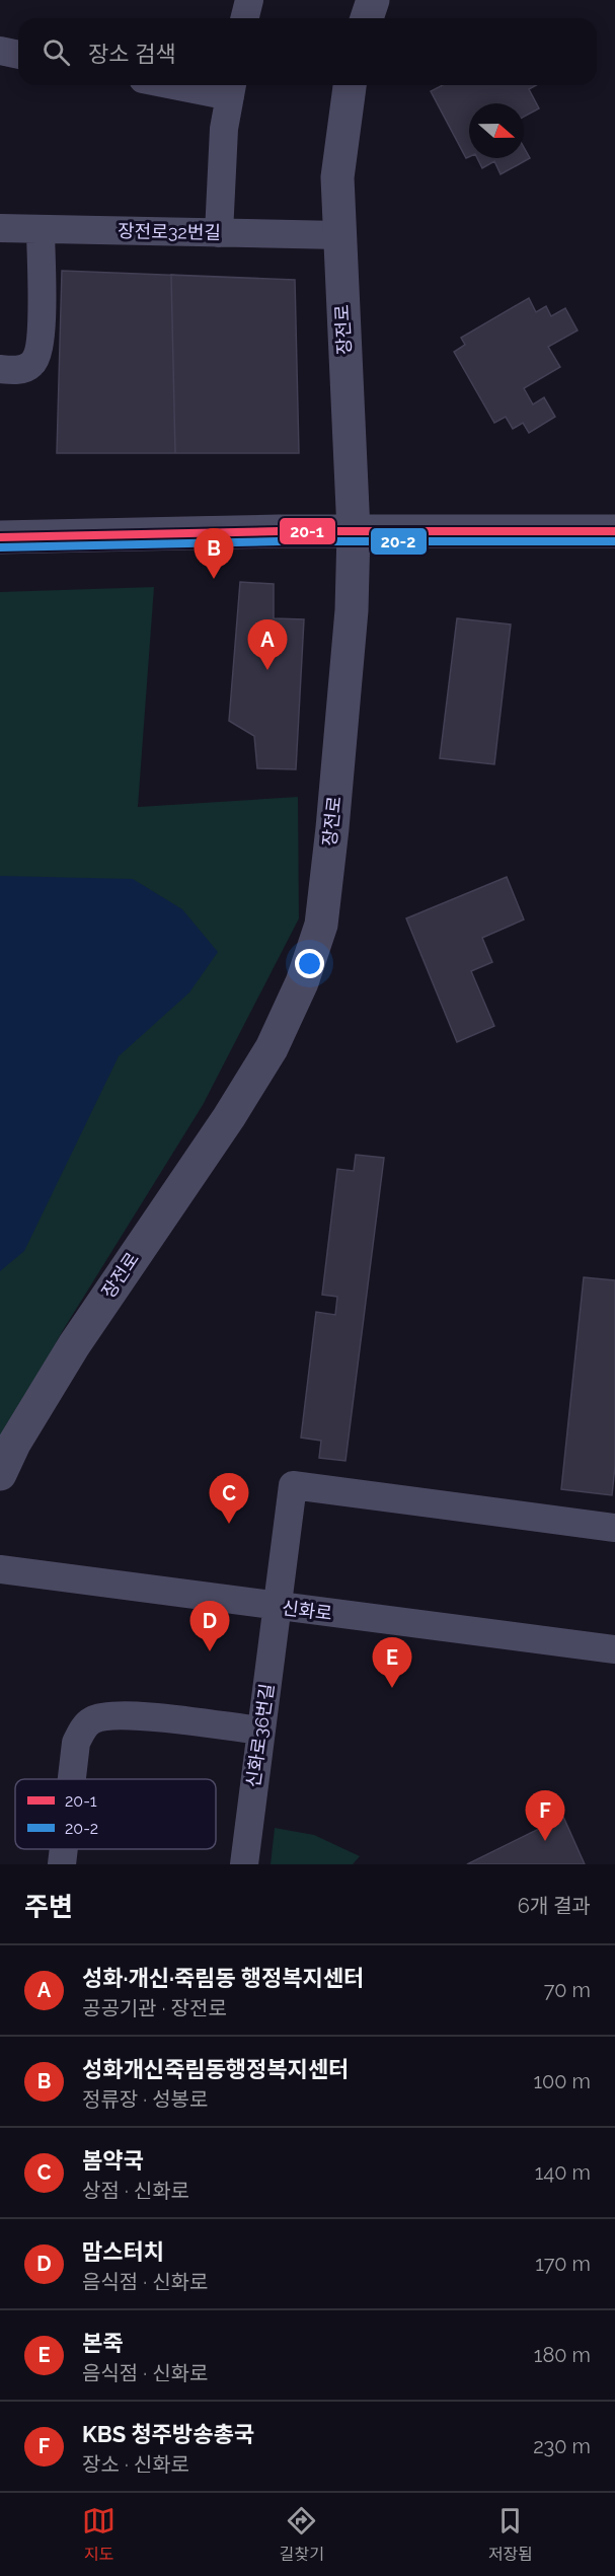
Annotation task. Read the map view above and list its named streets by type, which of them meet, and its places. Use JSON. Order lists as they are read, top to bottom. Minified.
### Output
{"streets":{"street":["장전로32번길","장전로","신화로","신화로36번길"]},"crossings":[["장전로32번길","장전로"],["신화로","신화로36번길"]],"lines":["transit line 20-1","transit line 20-2"],"legend":["20-1","20-2"],"north":"right","page":{"search":"장소 검색","pins":["B","A","C","D","E","F"],"heading":["주변","6개 결과"],"list":[{"mark":"A","name":"성화·개신·죽림동 행정복지센터","note":"공공기관 · 장전로","value":"70 m"},{"mark":"B","name":"성화개신죽림동행정복지센터","note":"정류장 · 성봉로","value":"100 m"},{"mark":"C","name":"봄약국","note":"상점 · 신화로","value":"140 m"},{"mark":"D","name":"맘스터치","note":"음식점 · 신화로","value":"170 m"},{"mark":"E","name":"본죽","note":"음식점 · 신화로","value":"180 m"},{"mark":"F","name":"KBS 청주방송총국","note":"장소 · 신화로","value":"230 m"}],"nav":["지도","길찾기","저장됨"]}}
